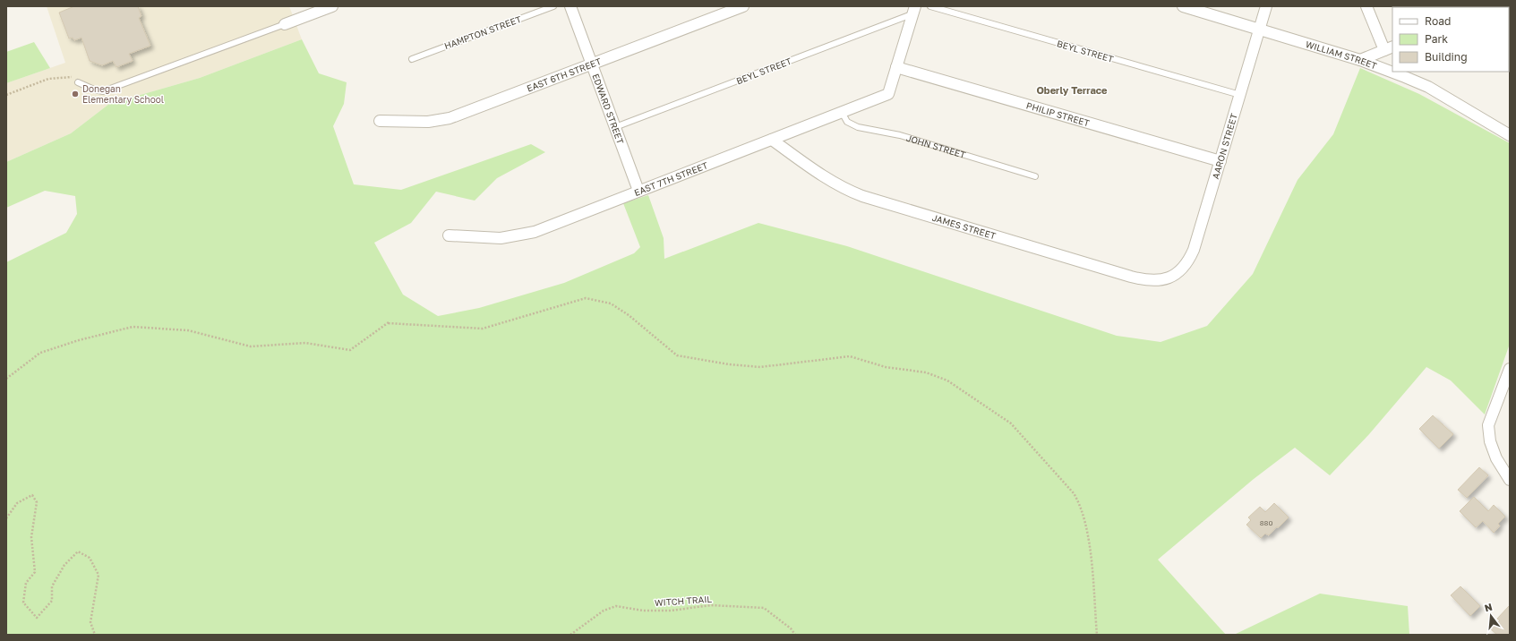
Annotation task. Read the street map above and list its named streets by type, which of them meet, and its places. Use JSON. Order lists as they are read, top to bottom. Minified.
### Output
{"streets":{"street":["WILLIAM STREET","EAST 6TH STREET","EDWARD STREET","PHILIP STREET","AARON STREET","EAST 7TH STREET","JAMES STREET"],"lane":["HAMPTON STREET","BEYL STREET","JOHN STREET"],"path":["WITCH TRAIL"]},"crossings":[["BEYL STREET","EDWARD STREET"],["BEYL STREET","AARON STREET"],["WILLIAM STREET","AARON STREET"],["EAST 6TH STREET","EDWARD STREET"],["EDWARD STREET","EAST 7TH STREET"],["PHILIP STREET","AARON STREET"],["PHILIP STREET","EAST 7TH STREET"],["JOHN STREET","EAST 7TH STREET"],["AARON STREET","JAMES STREET"],["EAST 7TH STREET","JAMES STREET"]],"districts":["Oberly Terrace"],"places":["Donegan Elementary School"],"house_numbers":["880"],"legend":["Road","Park","Building"],"north":"top"}
